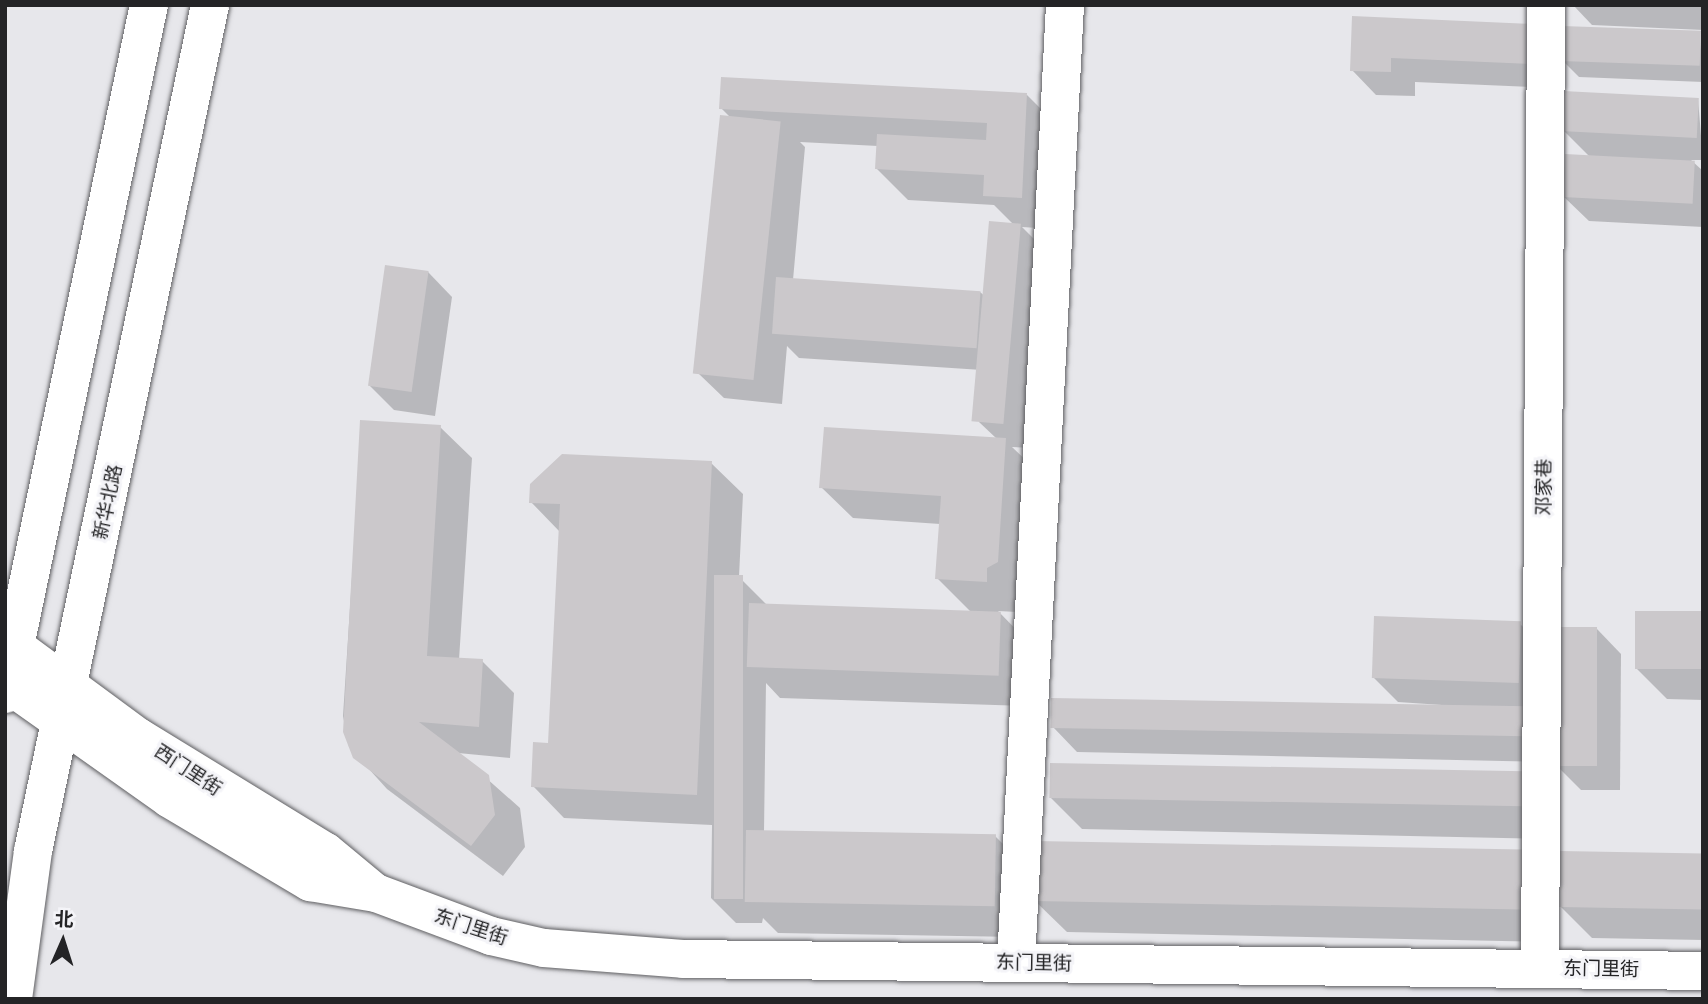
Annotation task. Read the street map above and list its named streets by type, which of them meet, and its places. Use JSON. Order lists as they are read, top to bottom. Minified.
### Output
{"streets":{"street":["邓家巷","新华北路","西门里街","东门里街"]},"crossings":[["邓家巷","东门里街"],["新华北路","西门里街"],["西门里街","东门里街"]],"north":"top"}
